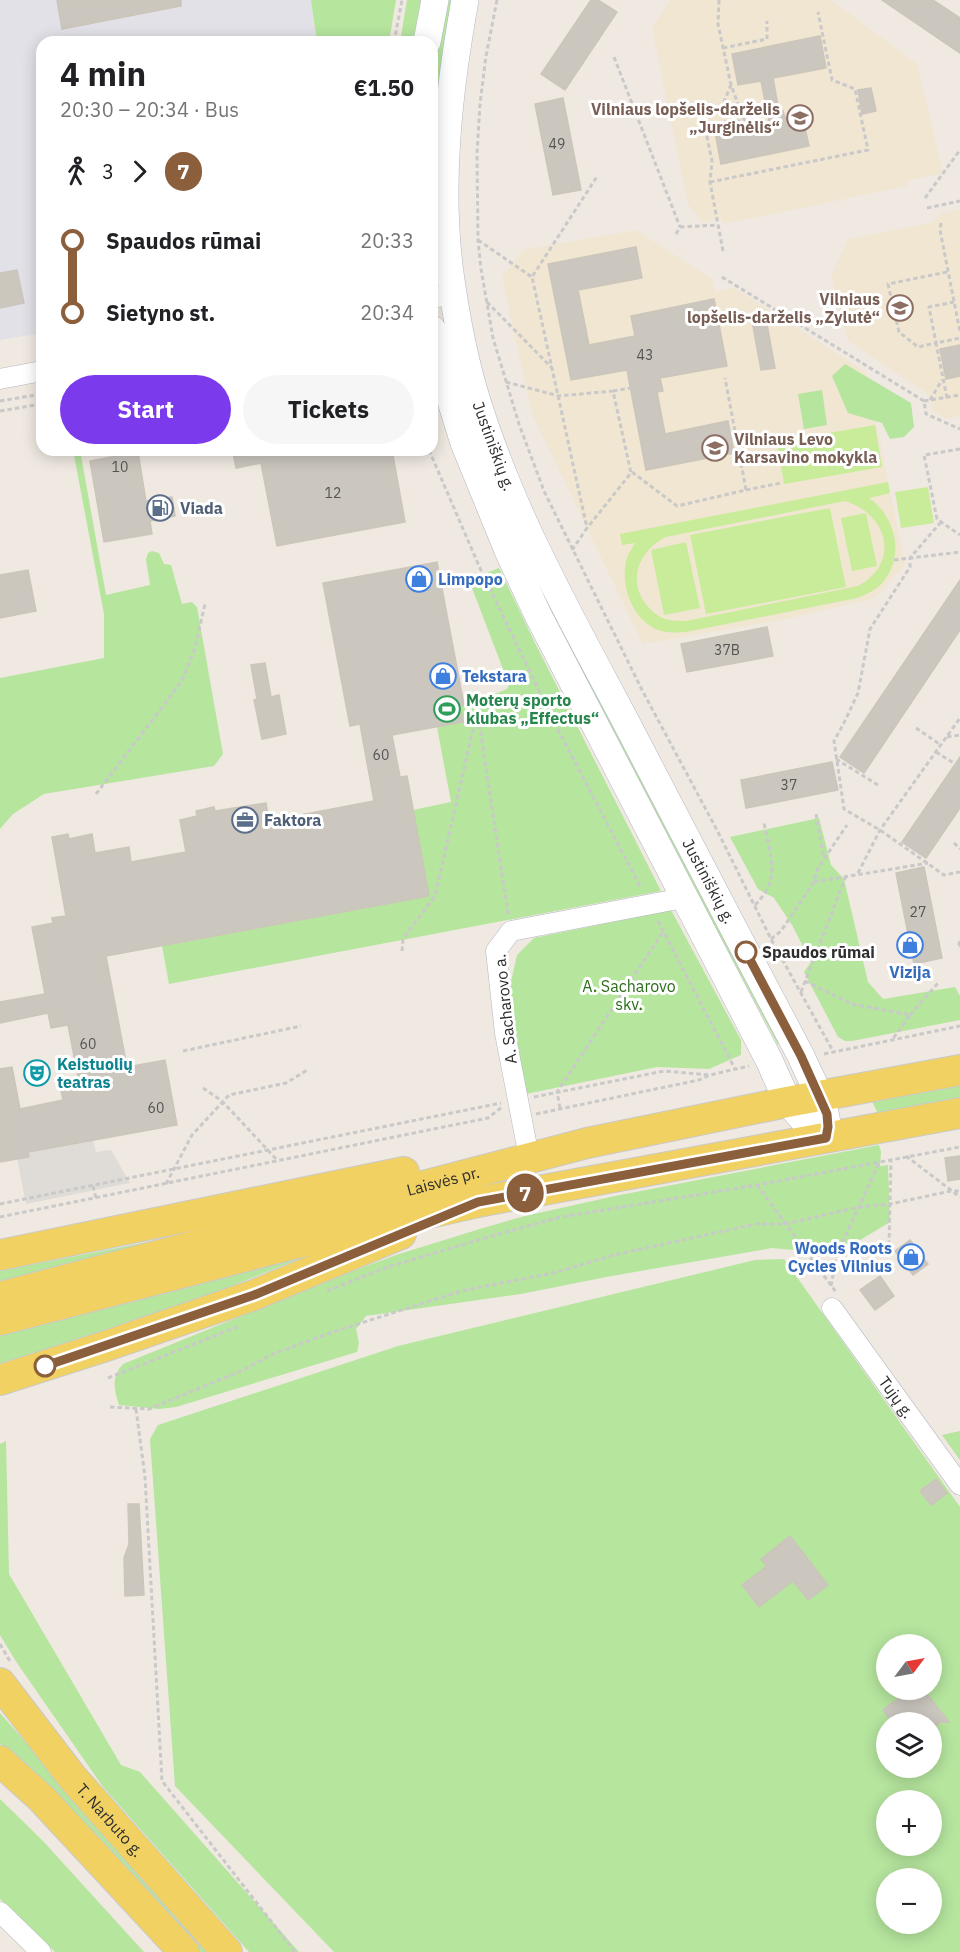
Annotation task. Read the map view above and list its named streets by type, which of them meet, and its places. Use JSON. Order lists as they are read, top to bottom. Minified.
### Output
{"streets":{"main road":["Justiniškių g.","Laisvės pr.","T. Narbuto g."],"street":["A. Sacharovo a.","Tujų g."]},"crossings":[["Justiniškių g.","A. Sacharovo a."],["Justiniškių g.","Laisvės pr."],["A. Sacharovo a.","Laisvės pr."]],"parks":["A. Sacharovo skv."],"places":{"school or university":["Vilniaus lopšelis-darželis „Jurginėlis“","Vilniaus lopšelis-darželis „Zylutė“","Vilniaus Levo Karsavino mokykla"],"fuel station":["Viada"],"shop":["Limpopo","Tekstara","Vizija","Woods Roots Cycles Vilnius"],"sports":["Moterų sporto klubas „Effectus“"],"office":["Faktora"],"other":["Spaudos rūmai"],"theatre":["Keistuolių teatras"]},"lines":["bus line 7"],"house_numbers":["49","43","10","12","37B","60","37","27","60","60"],"north":"top right","page":{"on_map":"7","heading":["4 min","20:30 – 20:34 · Bus","€1.50"],"legs":["3","7"],"list":[{"name":"Spaudos rūmai","value":"20:33"},{"name":"Sietyno st.","value":"20:34"}],"buttons":["Start","Tickets"],"map_buttons":["+","−"]}}
